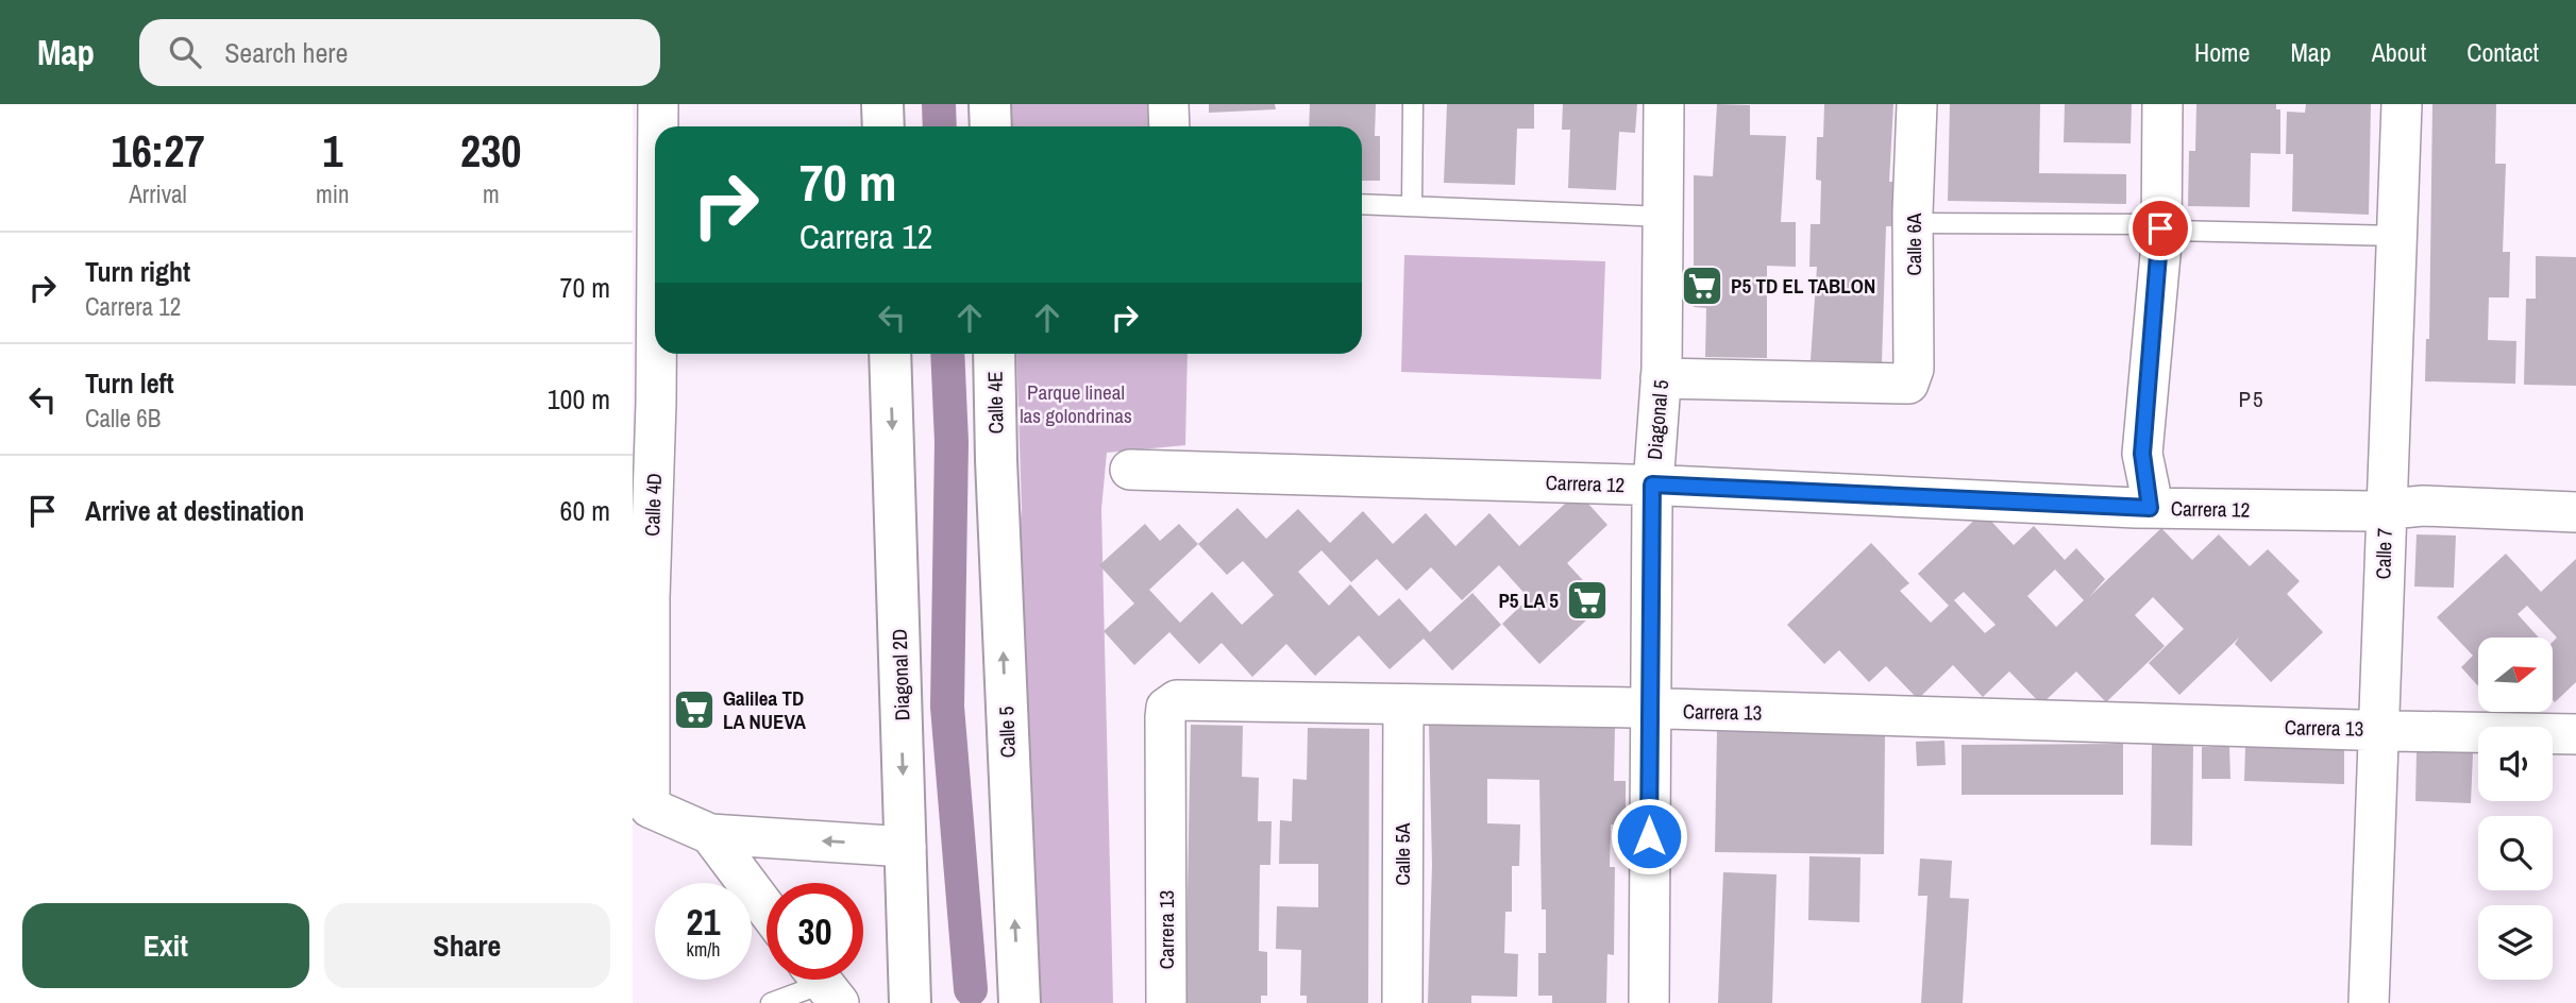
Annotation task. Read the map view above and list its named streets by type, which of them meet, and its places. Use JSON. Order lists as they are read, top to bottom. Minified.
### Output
{"streets":{"street":["Calle 6A","Calle 4E","Diagonal 5","Carrera 12","Calle 4D","Calle 7","Diagonal 2D","Carrera 13","Calle 5","Calle 5A"]},"crossings":[["Calle 6A","Diagonal 5"],["Calle 4E","Calle 5"],["Diagonal 5","Carrera 12"],["Diagonal 5","Carrera 13"],["Carrera 12","Calle 7"],["Calle 7","Carrera 13"],["Carrera 13","Calle 5A"]],"one_way":["Diagonal 2D","Calle 5"],"districts":["P5"],"parks":["Parque lineal las golondrinas"],"places":{"supermarket":["P5 TD EL TABLON","P5 LA 5","Galilea TD LA NUEVA"]},"north":"right","page":{"header":"Map","search":"Search here","nav":["Home","Map","About","Contact"],"eta":["16:27","Arrival","1","min","230","m"],"turn":["70 m","Carrera 12"],"list":[{"name":"Turn right","note":"Carrera 12","value":"70 m"},{"name":"Turn left","note":"Calle 6B","value":"100 m"},{"name":"Arrive at destination","value":"60 m"}],"speed":"21 km/h","limit":"30","buttons":["Exit","Share"]}}
